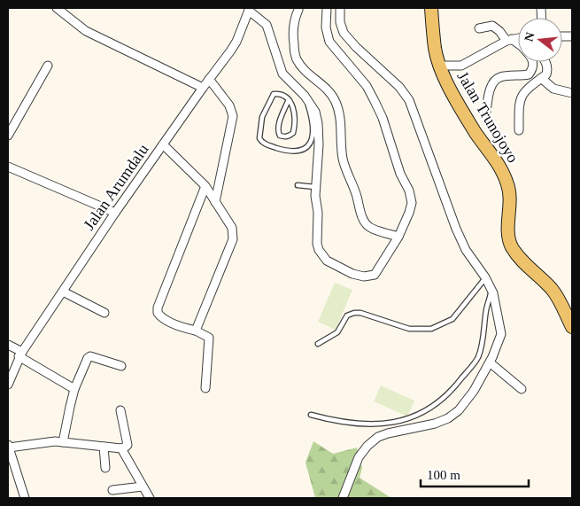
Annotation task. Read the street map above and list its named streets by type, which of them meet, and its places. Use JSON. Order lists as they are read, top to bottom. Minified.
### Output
{"streets":{"main road":["Jalan Trunojoyo"],"street":["Jalan Arumdalu"]},"scale_bar":"100 m","north":"left"}
